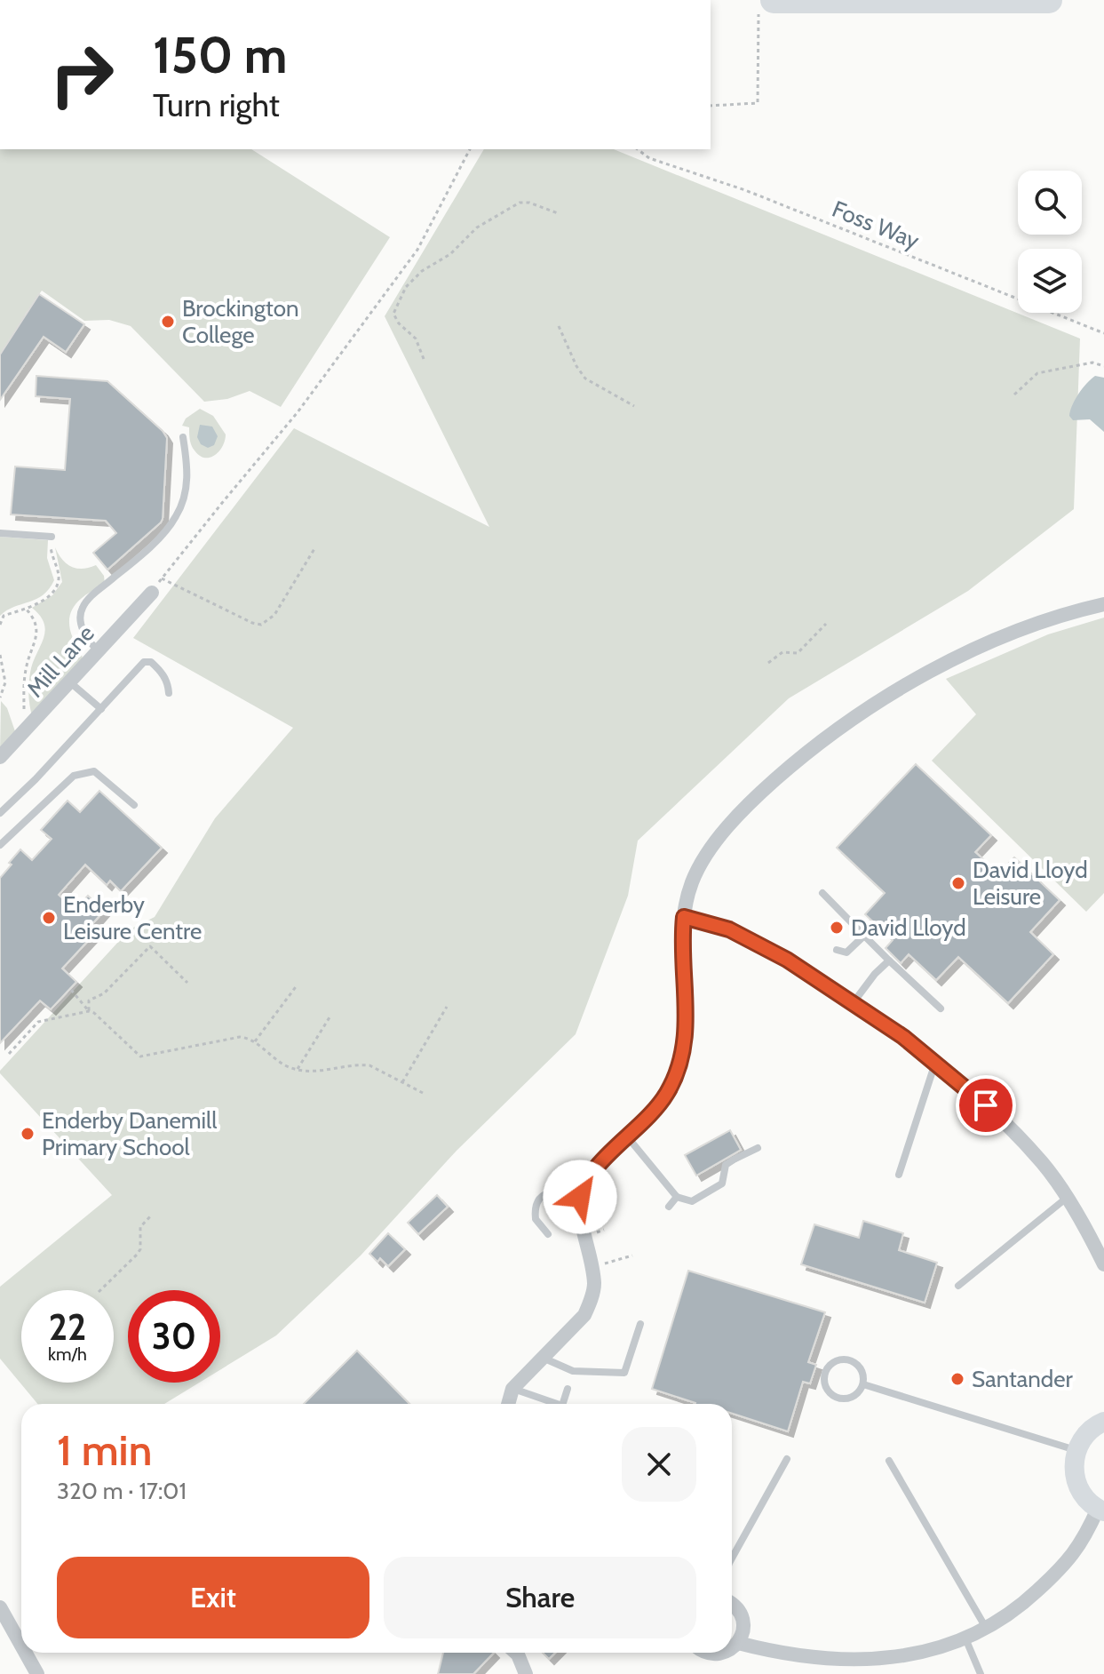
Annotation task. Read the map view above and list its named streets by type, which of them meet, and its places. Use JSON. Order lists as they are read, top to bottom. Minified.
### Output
{"streets":{"street":["Mill Lane"],"path":["Foss Way"]},"places":["Brockington College","David Lloyd Leisure","Enderby Leisure Centre","David Lloyd","Enderby Danemill Primary School","Santander"],"page":{"turn":["150 m","Turn right"],"speed":"22 km/h","limit":"30","heading":["1 min","320 m · 17:01"],"buttons":["Exit","Share"]}}
